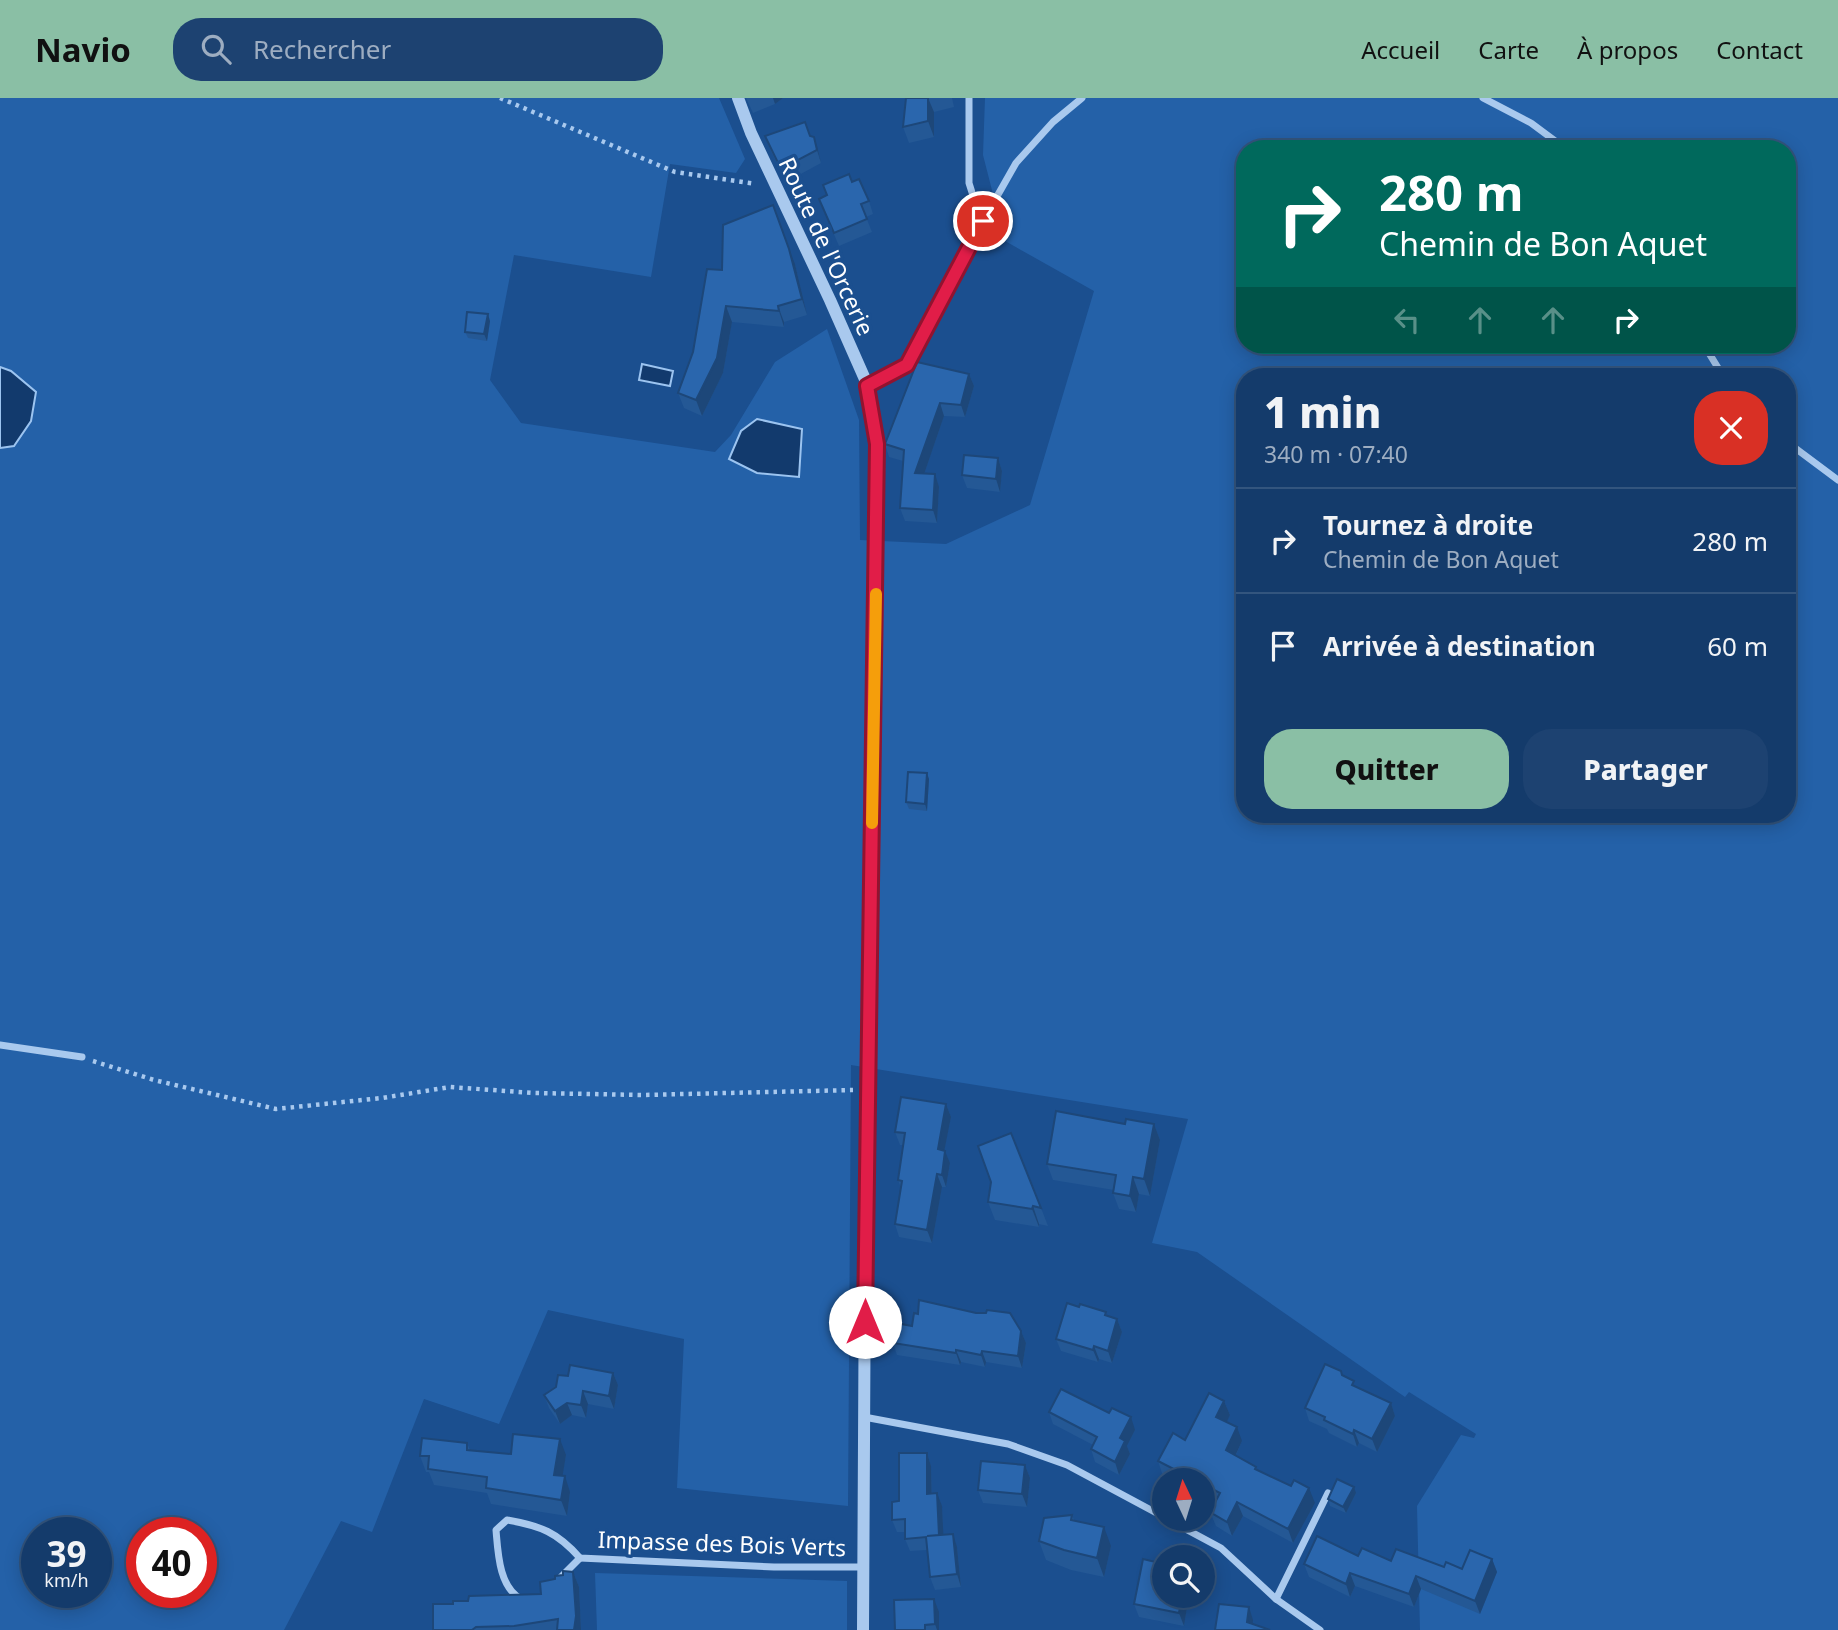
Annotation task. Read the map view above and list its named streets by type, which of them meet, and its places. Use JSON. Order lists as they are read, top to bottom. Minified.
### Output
{"streets":{"street":["Route de l'Orcerie","Impasse des Bois Verts"]},"crossings":[["Route de l'Orcerie","Impasse des Bois Verts"]],"north":"top","page":{"header":"Navio","search":"Rechercher","nav":["Accueil","Carte","À propos","Contact"],"turn":["280 m","Chemin de Bon Aquet"],"heading":["1 min","340 m · 07:40"],"list":[{"name":"Tournez à droite","note":"Chemin de Bon Aquet","value":"280 m"},{"name":"Arrivée à destination","value":"60 m"}],"buttons":["Quitter","Partager"],"speed":"39 km/h","limit":"40"}}
